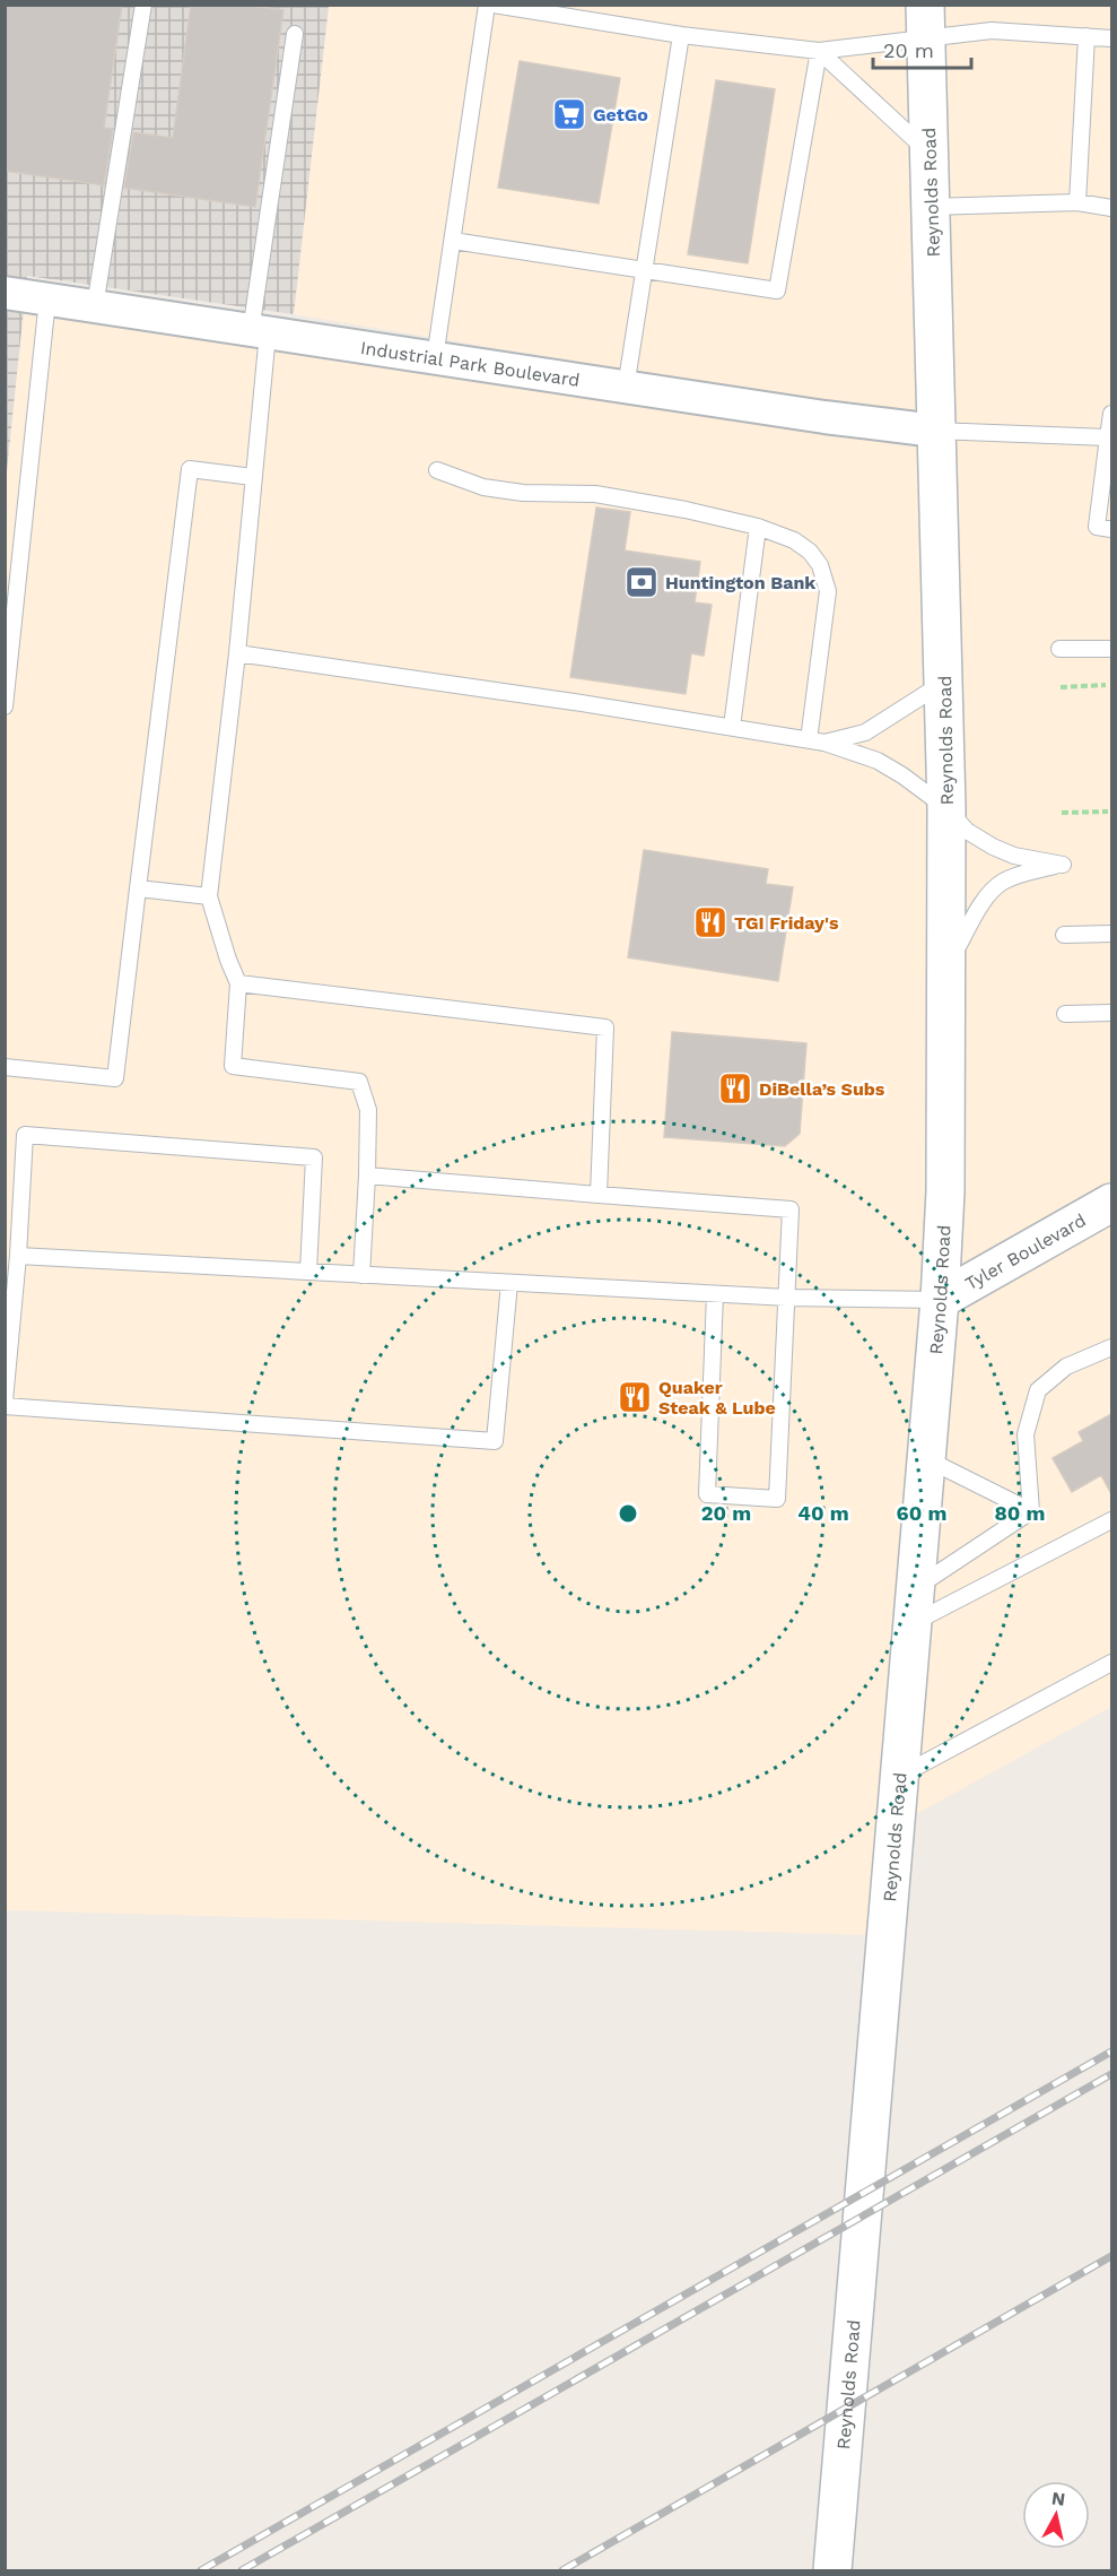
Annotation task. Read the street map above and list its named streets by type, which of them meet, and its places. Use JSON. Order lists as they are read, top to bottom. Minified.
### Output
{"streets":{"main road":["Reynolds Road","Tyler Boulevard"],"street":["Industrial Park Boulevard"]},"crossings":[["Reynolds Road","Industrial Park Boulevard"],["Reynolds Road","Tyler Boulevard"]],"places":{"supermarket":["GetGo"],"bank":["Huntington Bank"],"restaurant":["TGI Friday's","DiBella’s Subs","Quaker Steak & Lube"]},"scale_bar":"20 m","north":"top","rings":["20 m","40 m","60 m","80 m"]}
